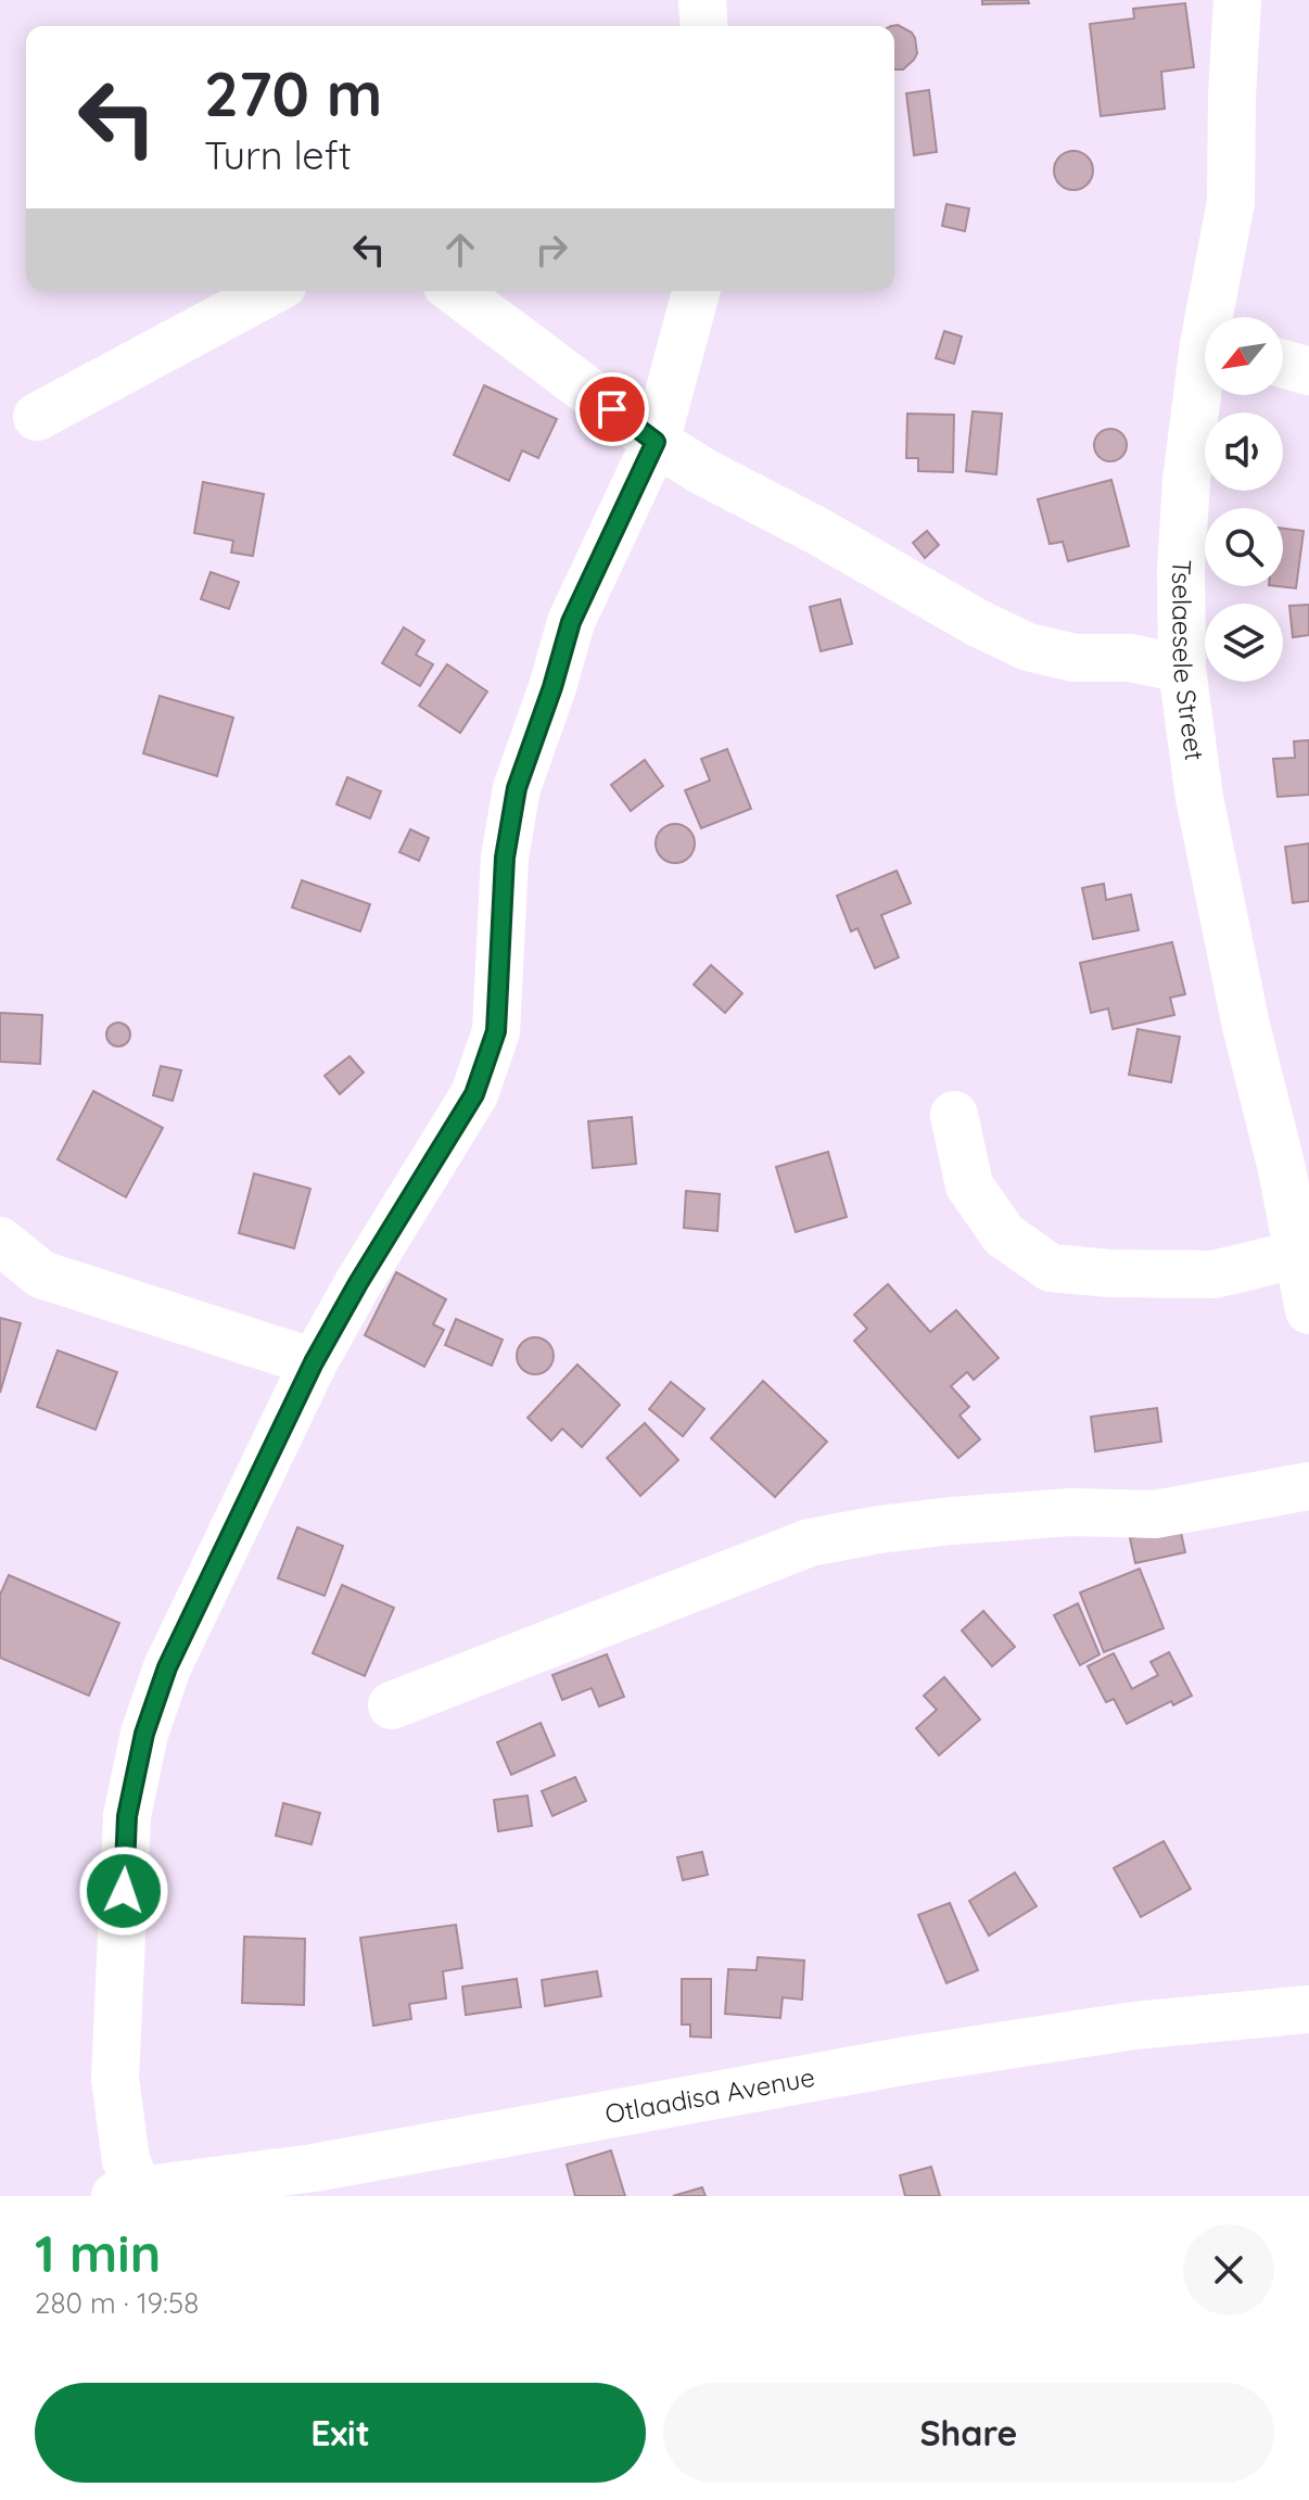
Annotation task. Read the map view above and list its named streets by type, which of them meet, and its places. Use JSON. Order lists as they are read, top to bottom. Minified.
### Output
{"streets":{"street":["Tselaesele Street","Otlaadisa Avenue"]},"north":"bottom left","page":{"turn":["270 m","Turn left"],"heading":["1 min","280 m · 19:58"],"buttons":["Exit","Share"]}}
